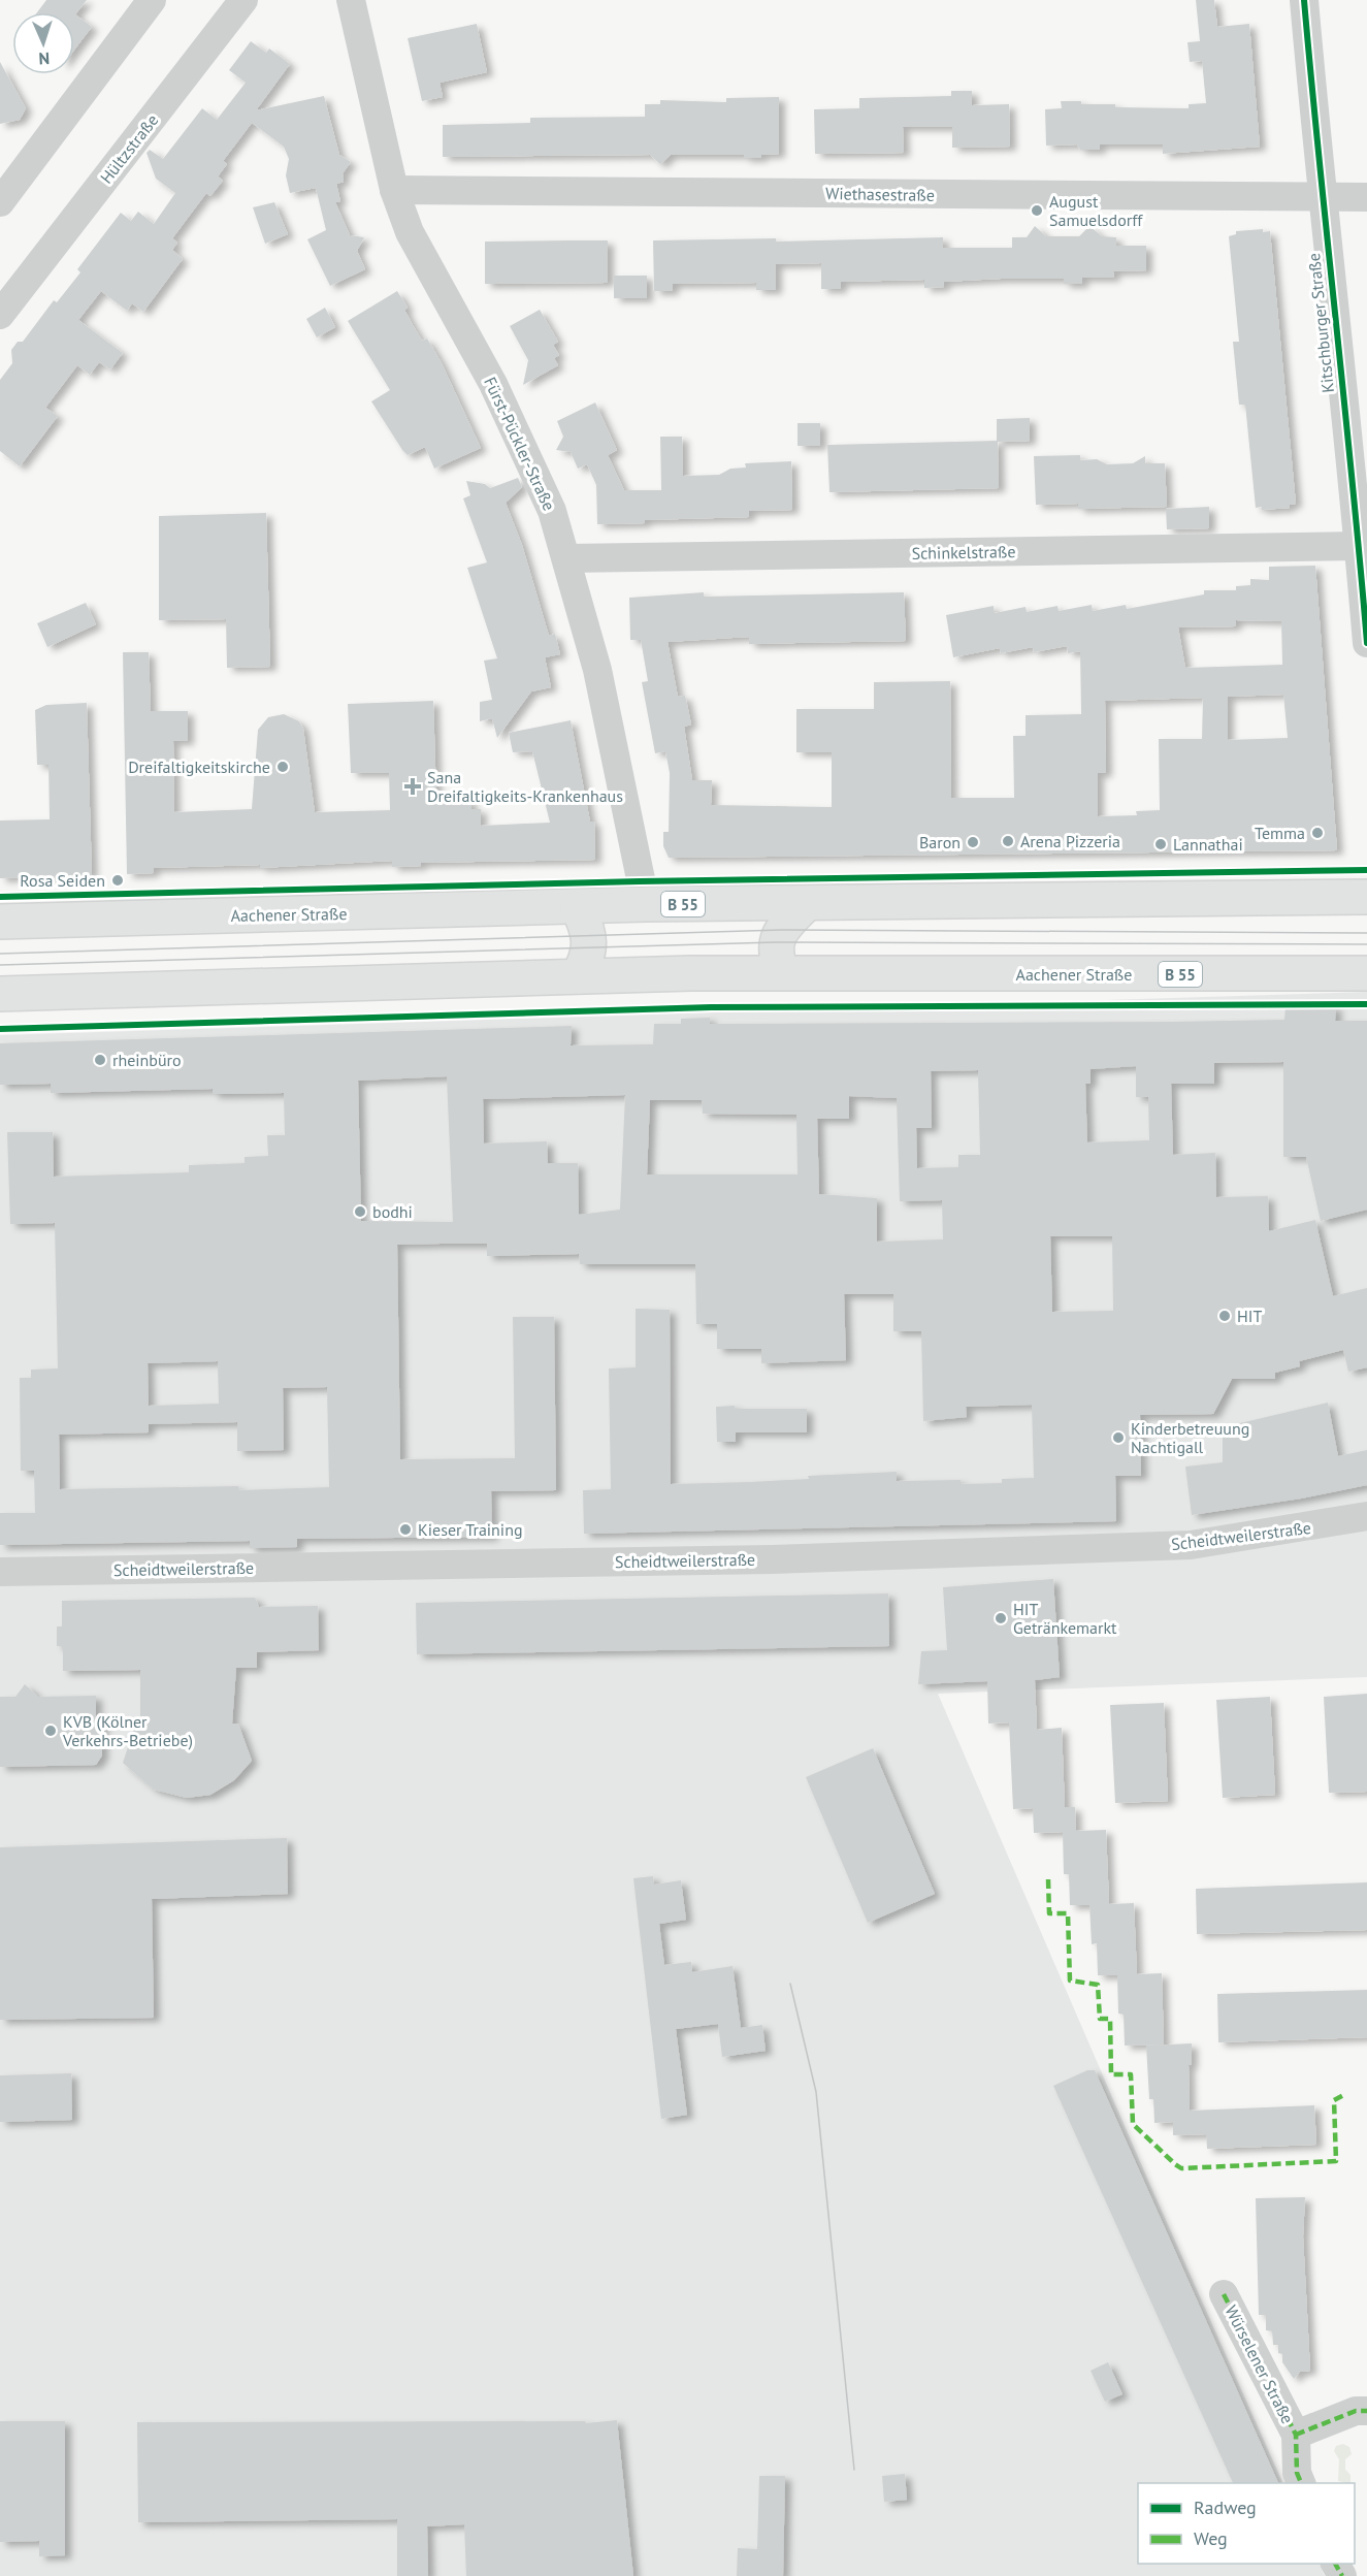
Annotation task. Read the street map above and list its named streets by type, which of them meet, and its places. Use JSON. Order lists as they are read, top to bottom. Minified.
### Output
{"streets":{"main road":["B 55","Aachener Straße"],"street":["Hültzstraße","Wiethasestraße","Kitschburger Straße","Fürst-Pückler-Straße","Schinkelstraße","Scheidtweilerstraße","Würselener Straße"]},"crossings":[["Wiethasestraße","Kitschburger Straße"],["Wiethasestraße","Fürst-Pückler-Straße"],["Kitschburger Straße","Schinkelstraße"],["Fürst-Pückler-Straße","Schinkelstraße"],["Fürst-Pückler-Straße","Aachener Straße"]],"places":{"other":["August Samuelsdorff","Dreifaltigkeitskirche","Temma","Arena Pizzeria","Baron","Lannathai","Rosa Seiden","rheinbüro","bodhi","HIT","Kinderbetreuung Nachtigall","Kieser Training","HIT Getränkemarkt","KVB (Kölner Verkehrs-Betriebe)"],"health":["Sana Dreifaltigkeits-Krankenhaus"]},"legend":["Radweg","Weg"],"north":"bottom"}
